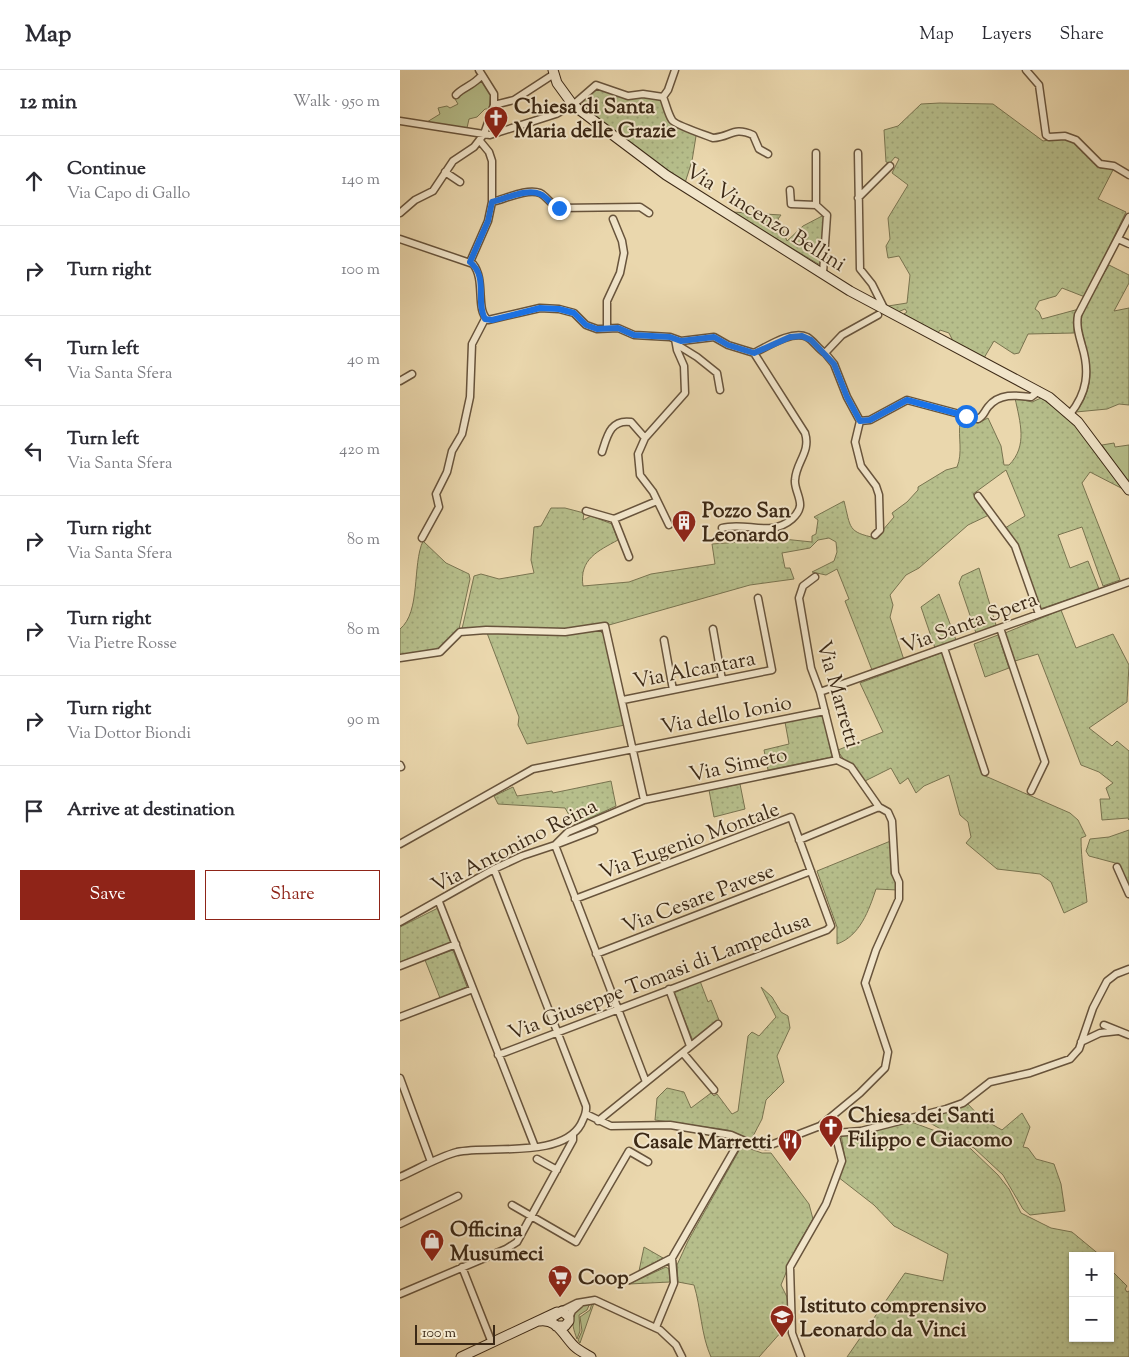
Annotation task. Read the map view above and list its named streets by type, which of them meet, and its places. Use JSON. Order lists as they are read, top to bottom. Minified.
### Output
{"streets":{"street":["Via Vincenzo Bellini","Via Santa Spera","Via Alcantara","Via Marretti","Via dello Ionio","Via Simeto","Via Eugenio Montale","Via Antonino Reina","Via Cesare Pavese","Via Giuseppe Tomasi di Lampedusa"]},"crossings":[["Via Santa Spera","Via Marretti"],["Via Marretti","Via dello Ionio"],["Via Marretti","Via Simeto"],["Via Simeto","Via Antonino Reina"],["Via Eugenio Montale","Via Cesare Pavese"],["Via Eugenio Montale","Via Giuseppe Tomasi di Lampedusa"]],"places":{"church":["Chiesa di Santa Maria delle Grazie","Chiesa dei Santi Filippo e Giacomo"],"building":["Pozzo San Leonardo"],"restaurant":["Casale Marretti"],"shop":["Officina Musumeci"],"supermarket":["Coop"],"school or university":["Istituto comprensivo Leonardo da Vinci"]},"scale_bar":"100 m","page":{"header":"Map","nav":["Map","Layers","Share"],"heading":["12 min","Walk · 950 m"],"list":[["Continue","Via Capo di Gallo","140 m"],["Turn right","100 m"],["Turn left","Via Santa Sfera","40 m"],["Turn left","Via Santa Sfera","420 m"],["Turn right","Via Santa Sfera","80 m"],["Turn right","Via Pietre Rosse","80 m"],["Turn right","Via Dottor Biondi","90 m"],"Arrive at destination"],"buttons":["Save","Share"],"map_buttons":["+","−"],"scale":"100 m"}}
